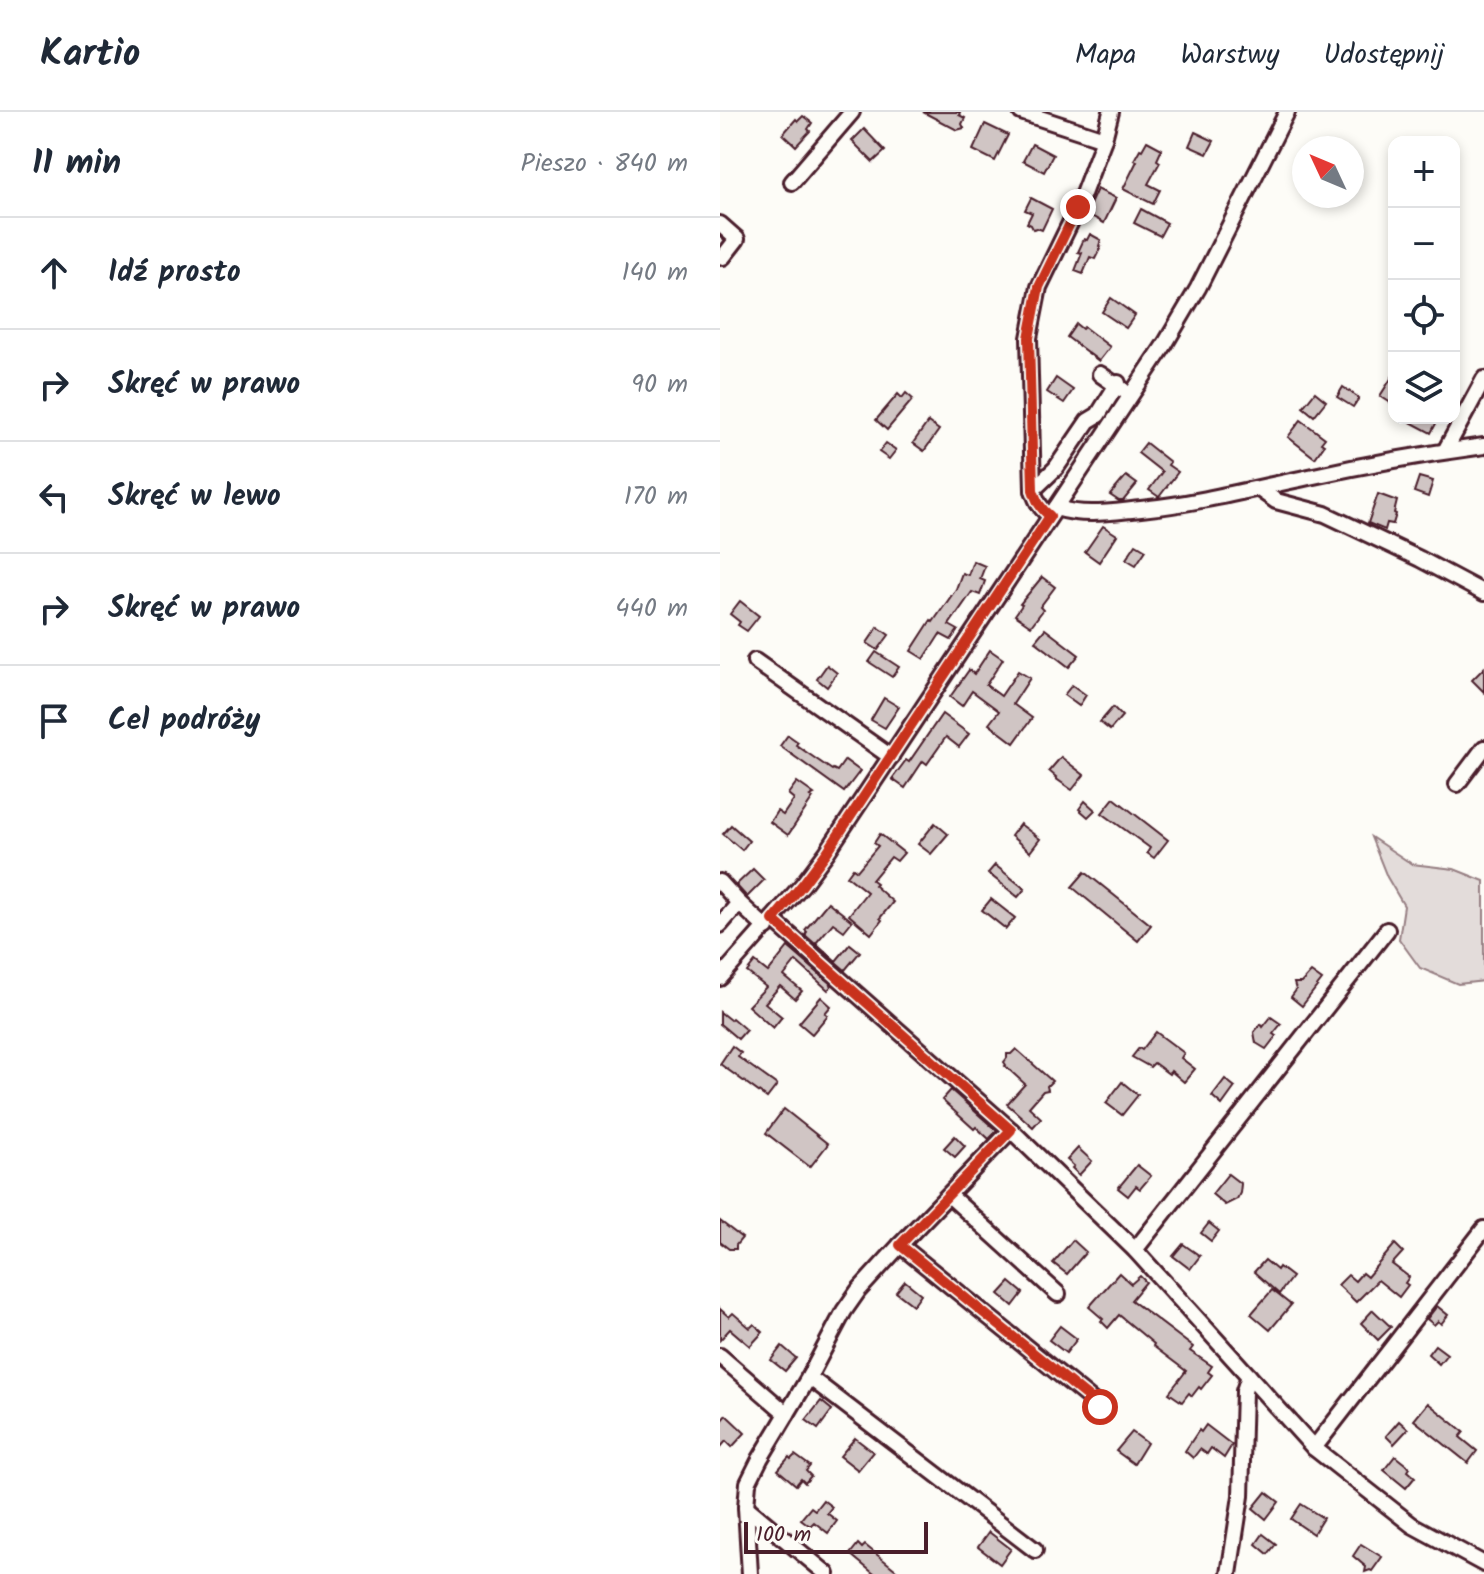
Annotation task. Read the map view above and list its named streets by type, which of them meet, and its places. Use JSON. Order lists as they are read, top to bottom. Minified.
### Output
{"scale_bar":"100 m","north":"top left","page":{"header":"Kartio","nav":["Mapa","Warstwy","Udostępnij"],"heading":["11 min","Pieszo · 840 m"],"map_buttons":["+","−"],"list":[["Idź prosto","140 m"],["Skręć w prawo","90 m"],["Skręć w lewo","170 m"],["Skręć w prawo","440 m"],"Cel podróży"],"scale":"100 m"}}
